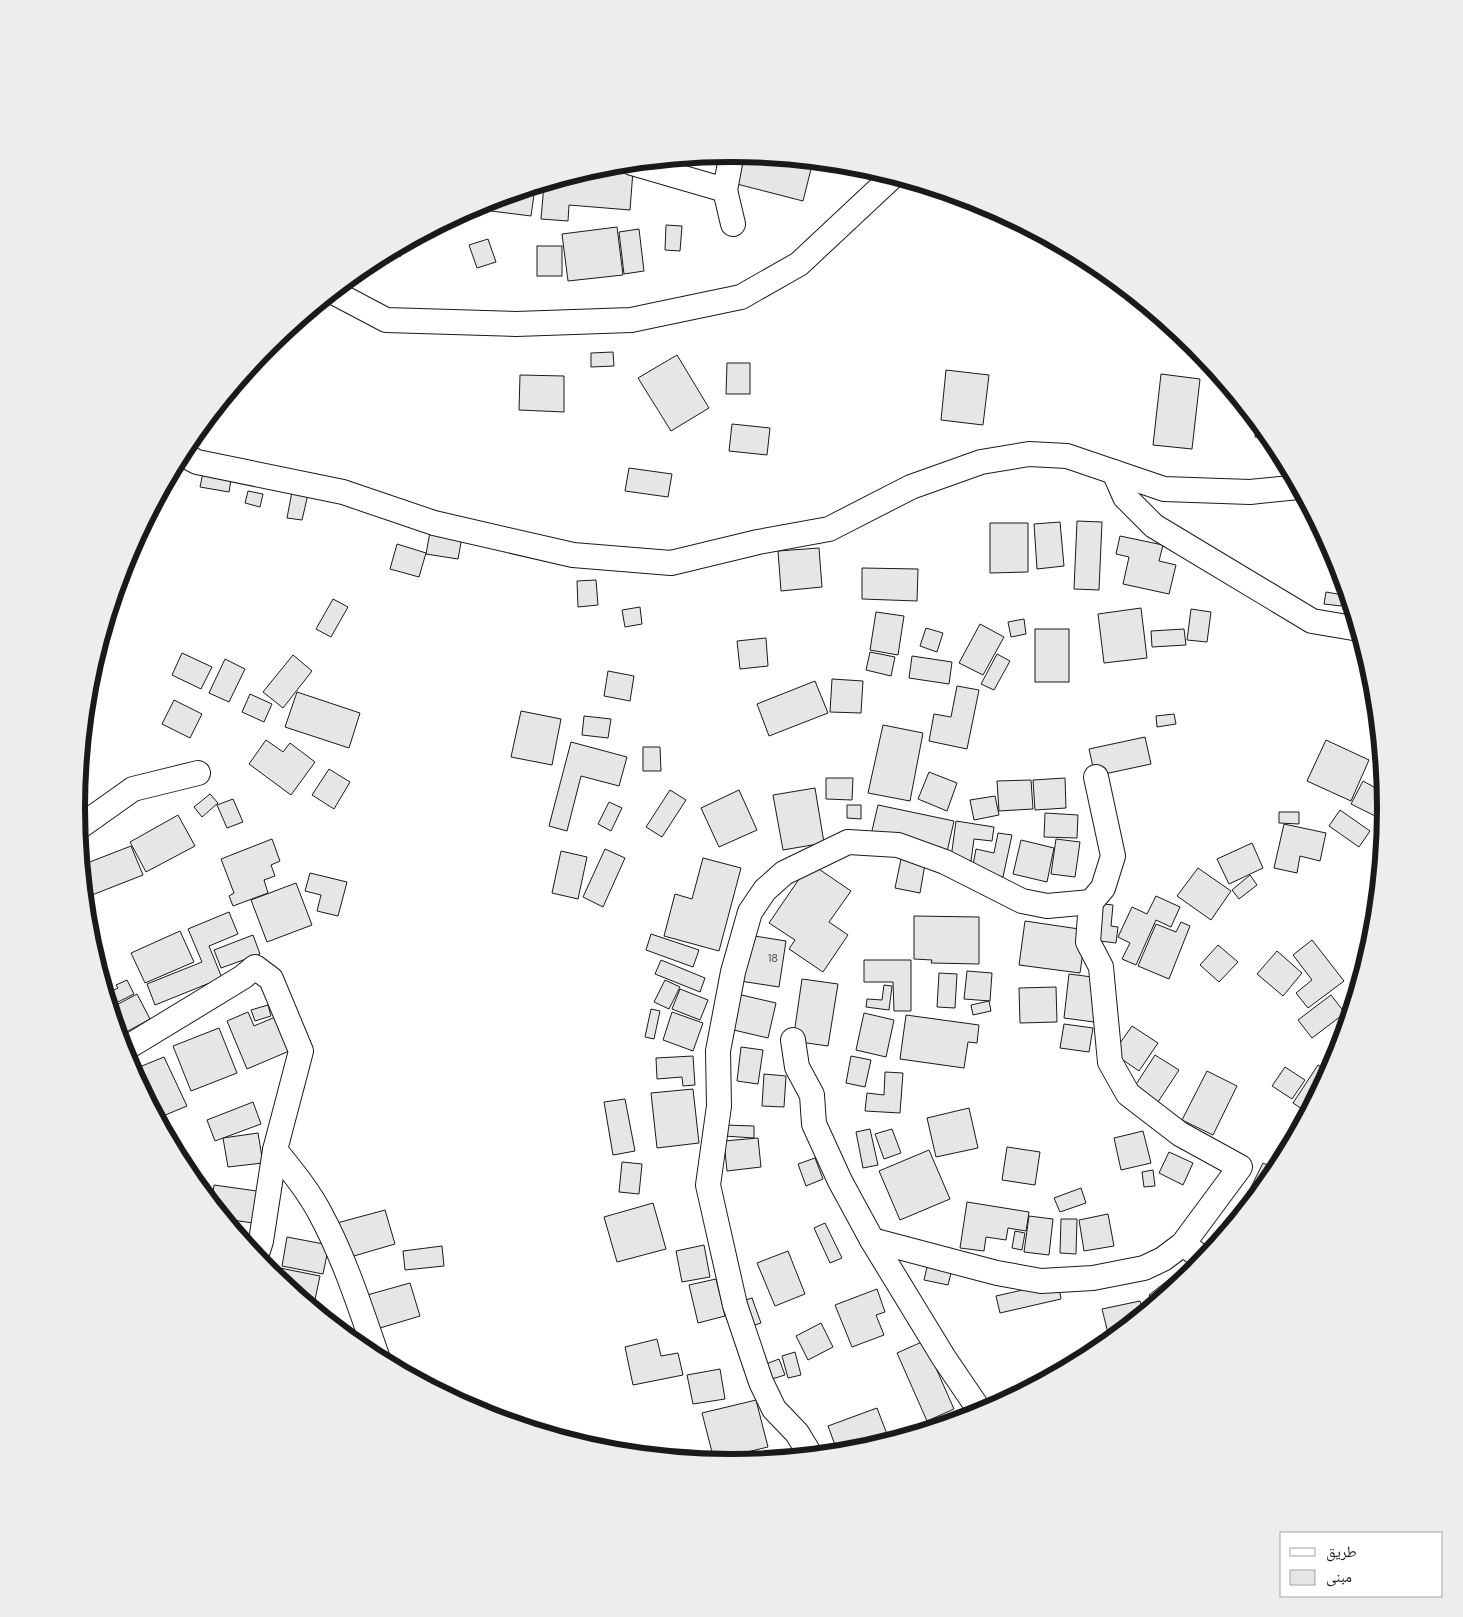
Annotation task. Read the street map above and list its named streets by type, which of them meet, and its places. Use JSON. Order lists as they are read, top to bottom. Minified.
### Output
{"house_numbers":["18"],"legend":["طريق","مبنى"]}
